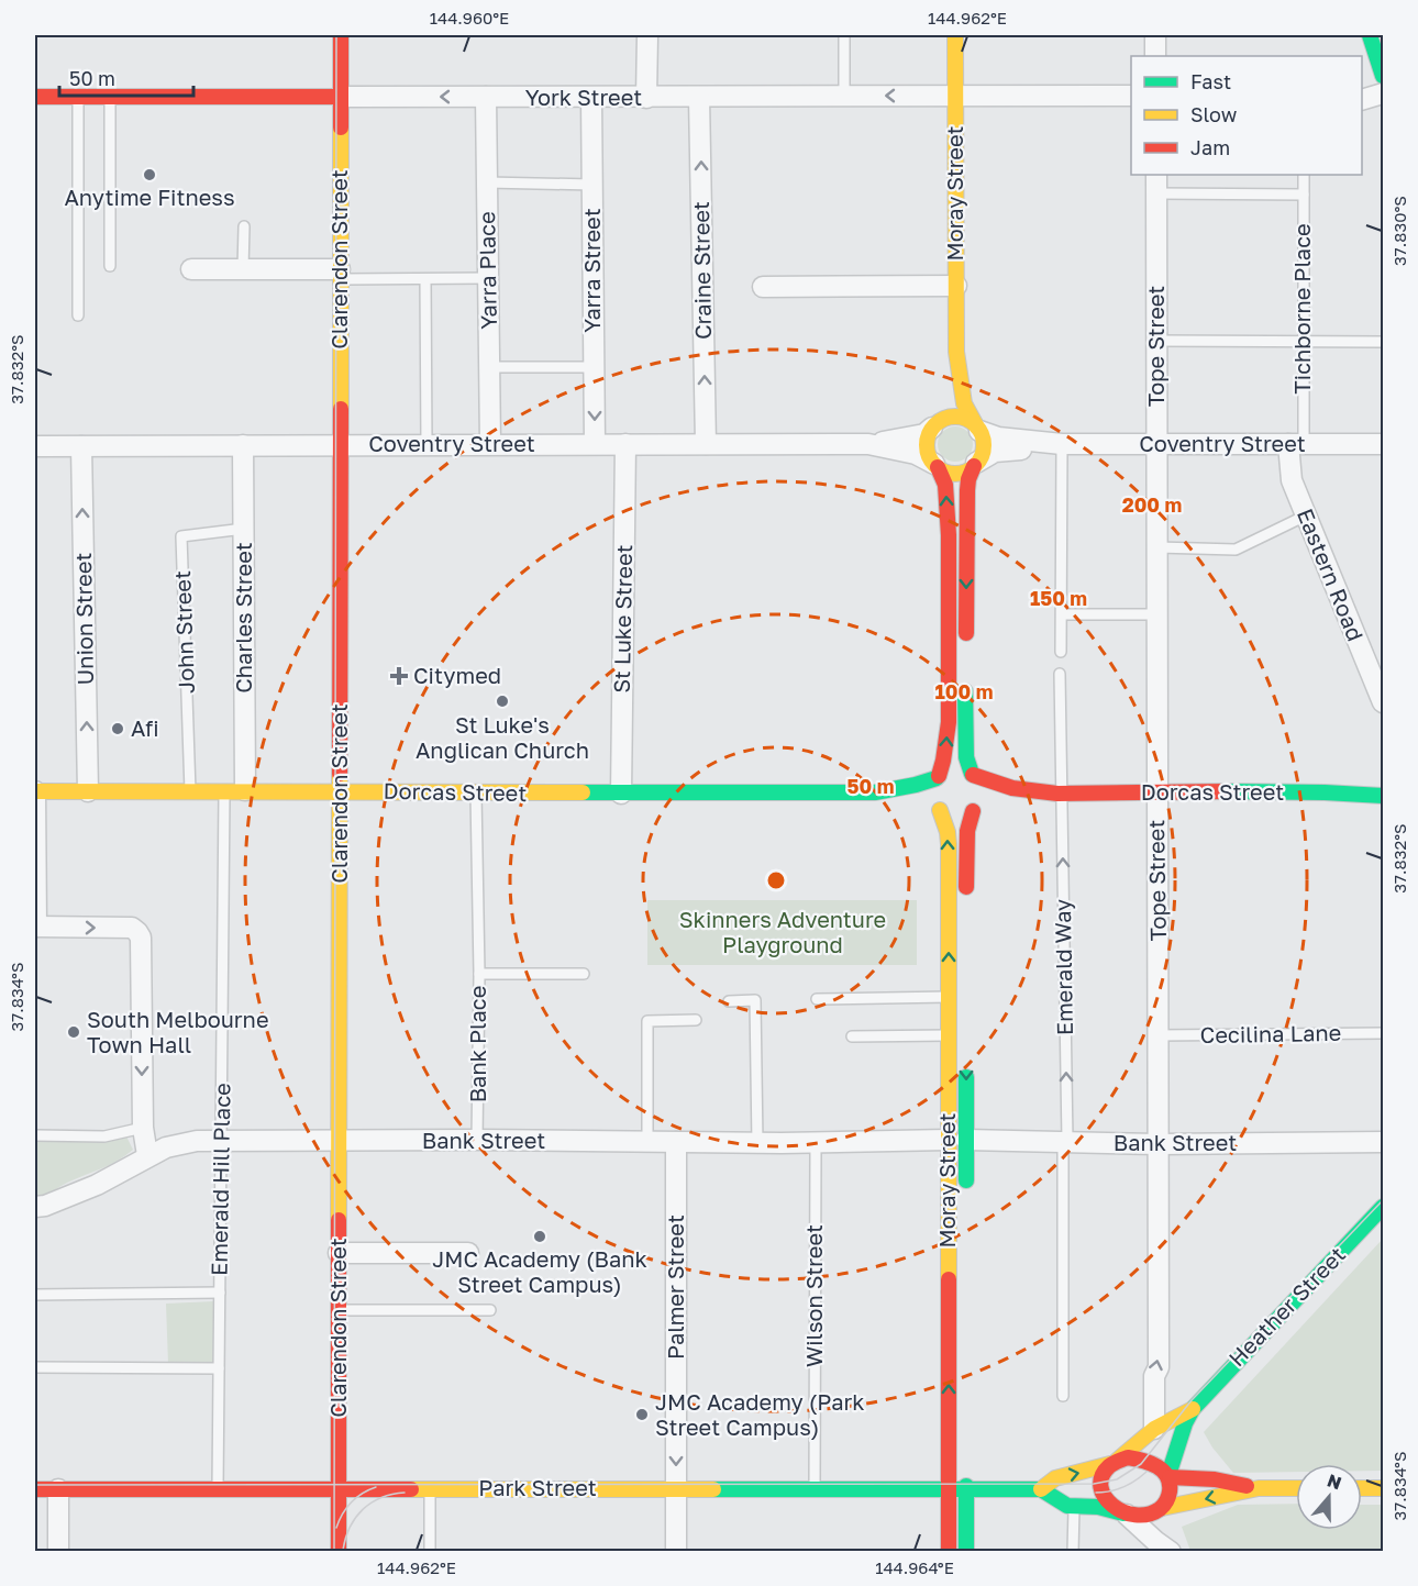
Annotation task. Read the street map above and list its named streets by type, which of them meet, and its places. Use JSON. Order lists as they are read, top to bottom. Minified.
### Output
{"streets":{"main road":["York Street","Moray Street","Clarendon Street","Dorcas Street","Heather Street","Park Street"],"street":["Yarra Place","Yarra Street","Craine Street","Tope Street","Coventry Street","Eastern Road","Charles Street","Union Street","St Luke Street","Bank Street","Palmer Street"],"lane":["Tichborne Place","John Street","Emerald Way","Cecilina Lane","Bank Place","Emerald Hill Place","Wilson Street"]},"crossings":[["York Street","Moray Street"],["York Street","Clarendon Street"],["York Street","Yarra Place"],["York Street","Yarra Street"],["York Street","Craine Street"],["Moray Street","Coventry Street"],["Moray Street","Dorcas Street"],["Moray Street","Bank Street"],["Moray Street","Park Street"],["Clarendon Street","Coventry Street"],["Clarendon Street","Dorcas Street"],["Clarendon Street","Bank Street"],["Clarendon Street","Park Street"],["Yarra Place","Coventry Street"],["Yarra Street","Coventry Street"],["Craine Street","Coventry Street"],["Tichborne Place","Coventry Street"],["Tichborne Place","Eastern Road"],["Tope Street","Coventry Street"],["Tope Street","Dorcas Street"],["Tope Street","Cecilina Lane"],["Tope Street","Bank Street"],["Tope Street","Heather Street"],["Coventry Street","Eastern Road"],["Coventry Street","Charles Street"],["Coventry Street","Union Street"],["Coventry Street","St Luke Street"],["Charles Street","John Street"],["Charles Street","Dorcas Street"],["Union Street","Dorcas Street"],["St Luke Street","Dorcas Street"],["John Street","Dorcas Street"],["Dorcas Street","Emerald Way"],["Dorcas Street","Emerald Hill Place"],["Emerald Way","Bank Street"],["Bank Place","Bank Street"],["Bank Street","Emerald Hill Place"],["Bank Street","Palmer Street"],["Bank Street","Wilson Street"],["Emerald Hill Place","Park Street"],["Palmer Street","Park Street"],["Wilson Street","Park Street"],["Heather Street","Park Street"]],"one_way":["Craine Street","Union Street","Emerald Way","Palmer Street"],"parks":["Skinners Adventure Playground"],"places":{"other":["Anytime Fitness","St Luke's Anglican Church","Afi","South Melbourne Town Hall","JMC Academy (Bank Street Campus)","JMC Academy (Park Street Campus)"],"health":["Citymed"]},"legend":["Fast","Slow","Jam"],"scale_bar":"50 m","north":"top","coordinates":["144.960°E","144.962°E","37.830°S","37.832°S","37.834°S","144.964°E"],"rings":["200 m","150 m","100 m","50 m"]}
